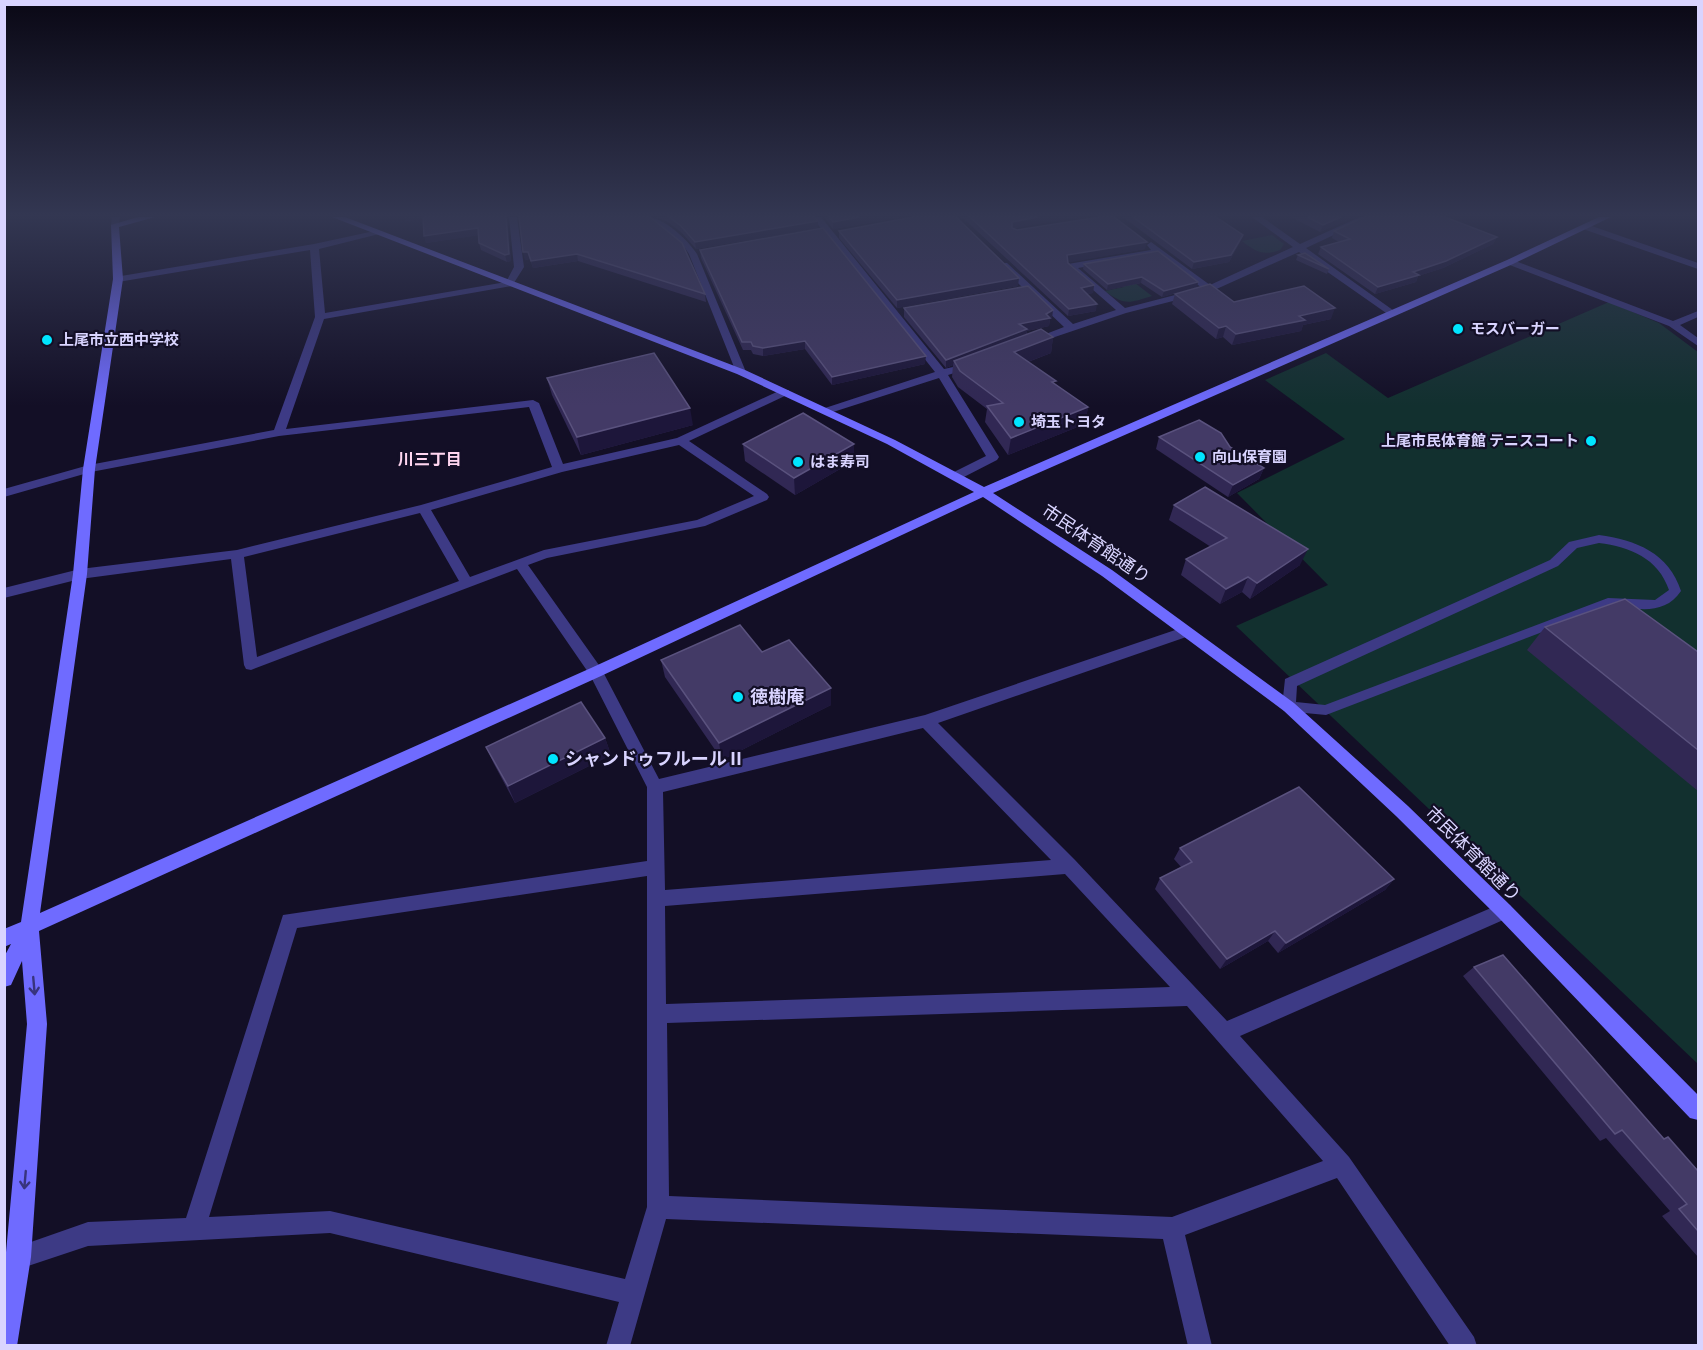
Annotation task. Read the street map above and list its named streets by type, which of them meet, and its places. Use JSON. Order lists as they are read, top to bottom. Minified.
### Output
{"streets":{"street":["市民体育館通り"]},"districts":["川三丁目"],"places":["モスバーガー","上尾市立西中学校","埼玉トヨタ","上尾市民体育館 テニスコート","向山保育園","はま寿司","徳樹庵","シャンドゥフルールⅡ"]}
